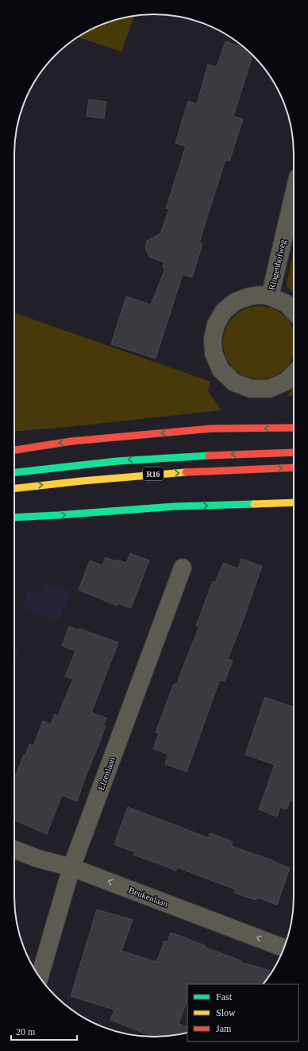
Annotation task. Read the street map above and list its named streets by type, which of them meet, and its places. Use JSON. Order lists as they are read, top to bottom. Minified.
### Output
{"streets":{"highway":["R16"],"street":["Ringenhofweg","Elzenlaan","Beukenlaan"]},"crossings":[["Elzenlaan","Beukenlaan"]],"one_way":["Beukenlaan"],"legend":["Fast","Slow","Jam"],"scale_bar":"20 m"}
